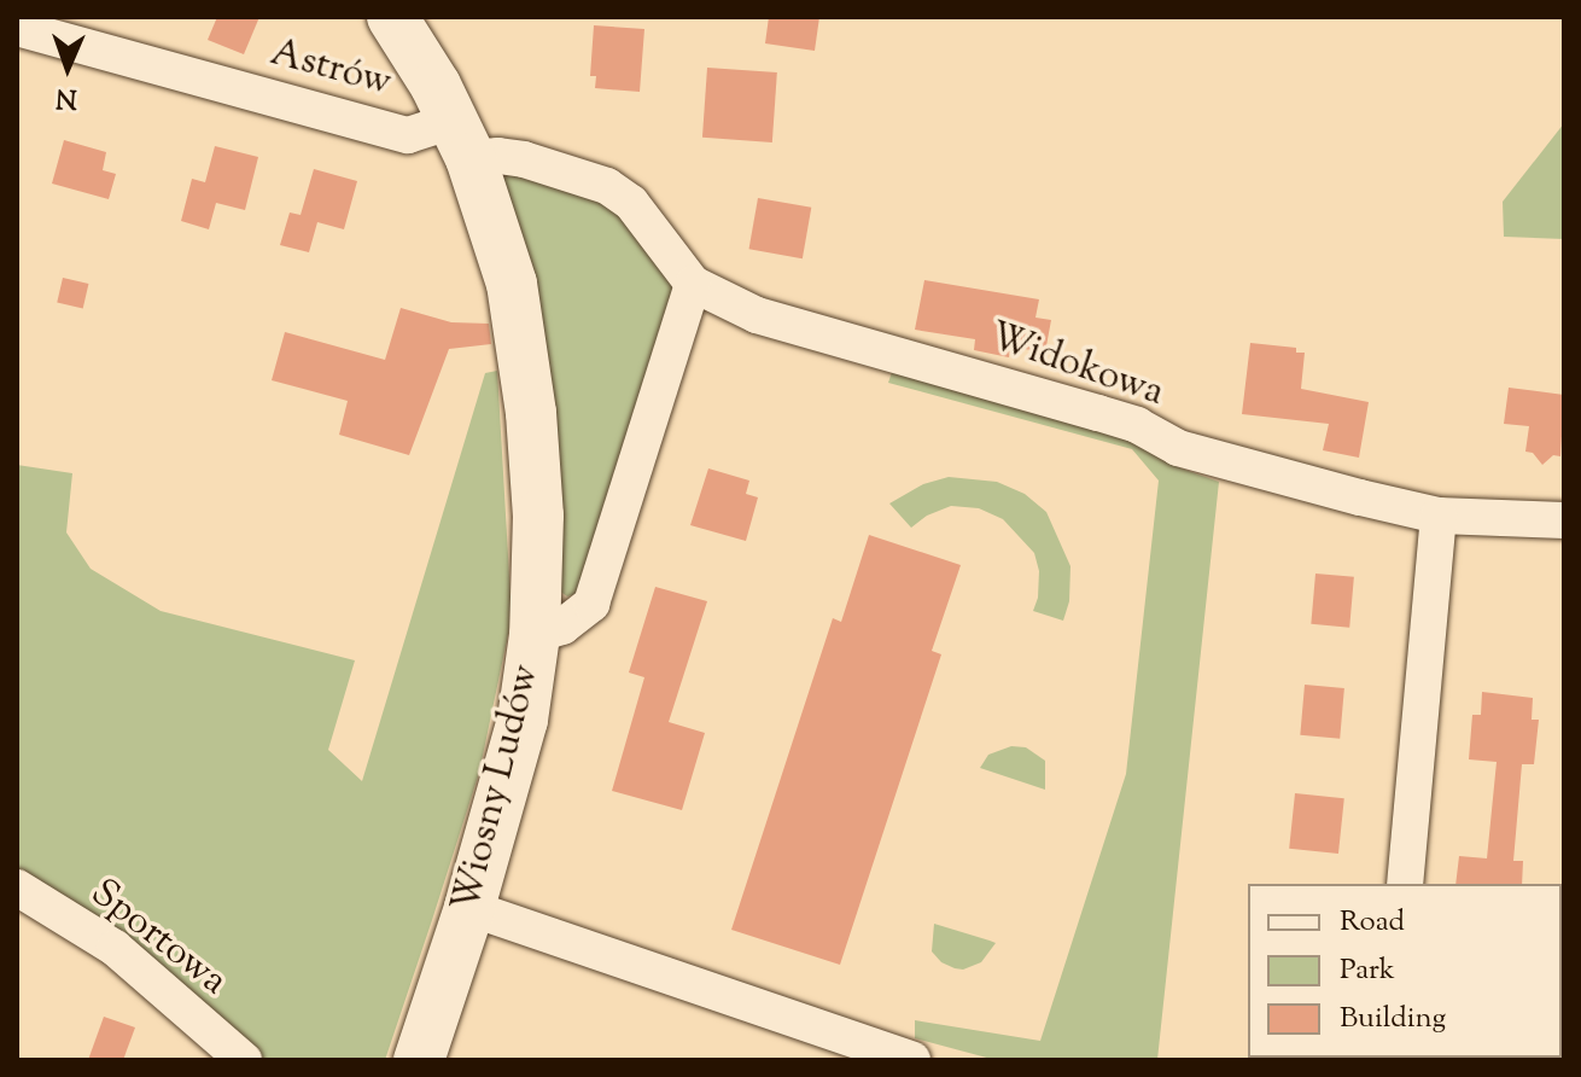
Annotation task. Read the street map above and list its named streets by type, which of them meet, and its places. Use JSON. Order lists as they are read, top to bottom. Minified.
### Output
{"streets":{"street":["Astrów","Widokowa","Wiosny Ludów","Sportowa"]},"crossings":[["Astrów","Widokowa"],["Astrów","Wiosny Ludów"],["Widokowa","Wiosny Ludów"]],"legend":["Road","Park","Building"],"north":"bottom"}
